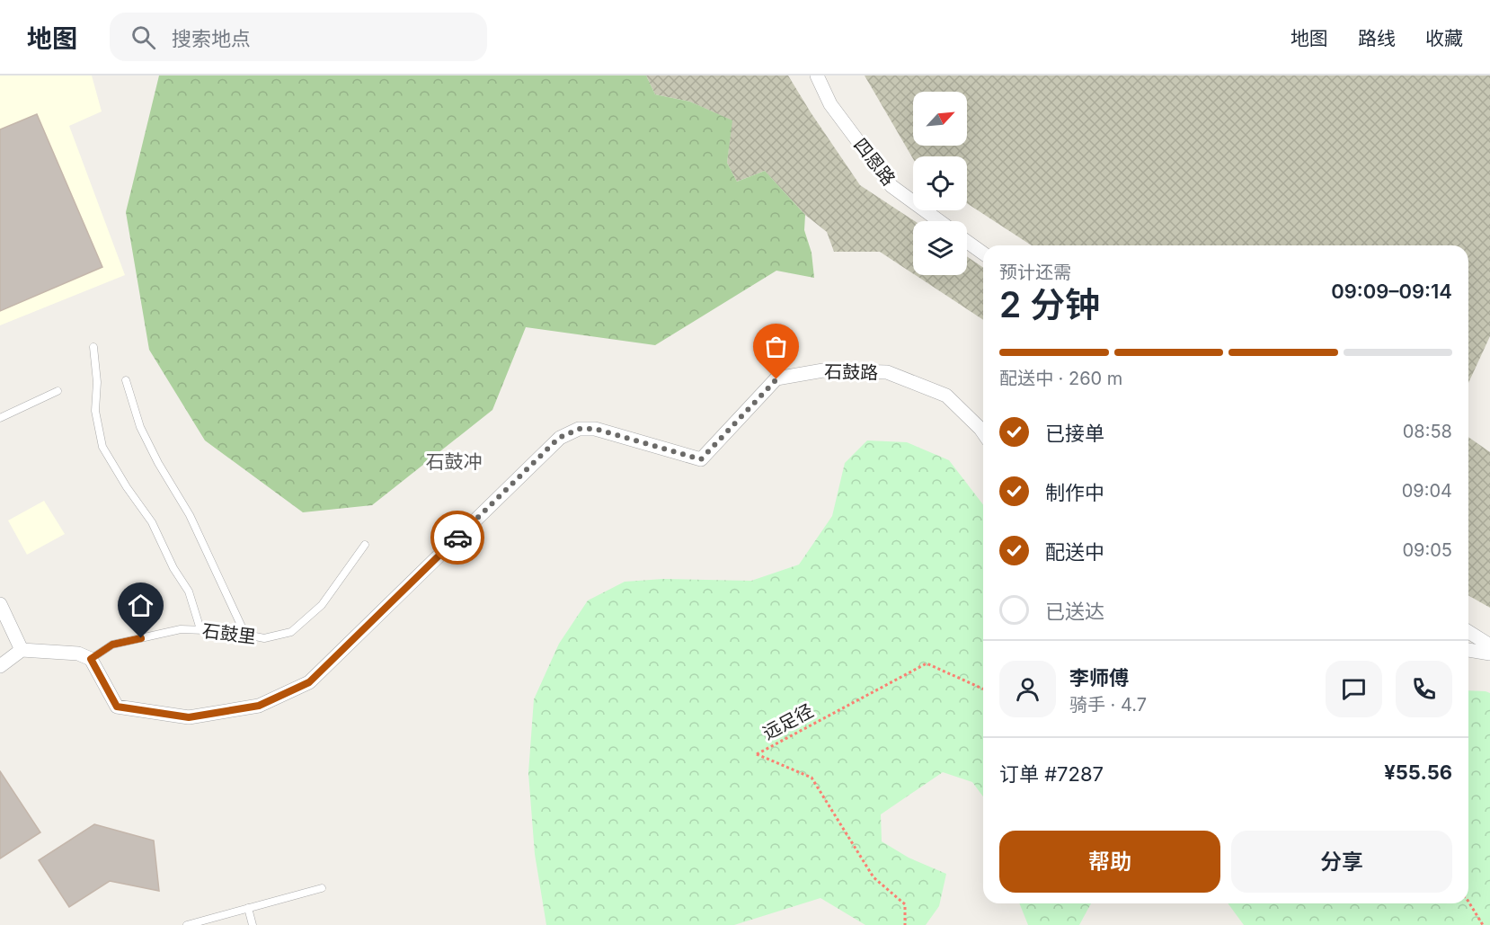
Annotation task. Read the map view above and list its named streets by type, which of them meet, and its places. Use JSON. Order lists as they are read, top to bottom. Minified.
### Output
{"streets":{"street":["四恩路","石鼓路"],"lane":["石鼓里"],"path":["远足径"]},"crossings":[["石鼓路","石鼓里"]],"districts":["石鼓冲"],"north":"top right","page":{"header":"地图","search":"搜索地点","nav":["地图","路线","收藏"],"heading":["2 分钟","预计还需","09:09–09:14"],"panel":["李师傅","骑手 · 4.7","订单 #7287","¥55.56"],"bar":"配送中 · 260 m","list":[["已接单","08:58"],["制作中","09:04"],["配送中","09:05"],"已送达"],"buttons":["帮助","分享"]}}
